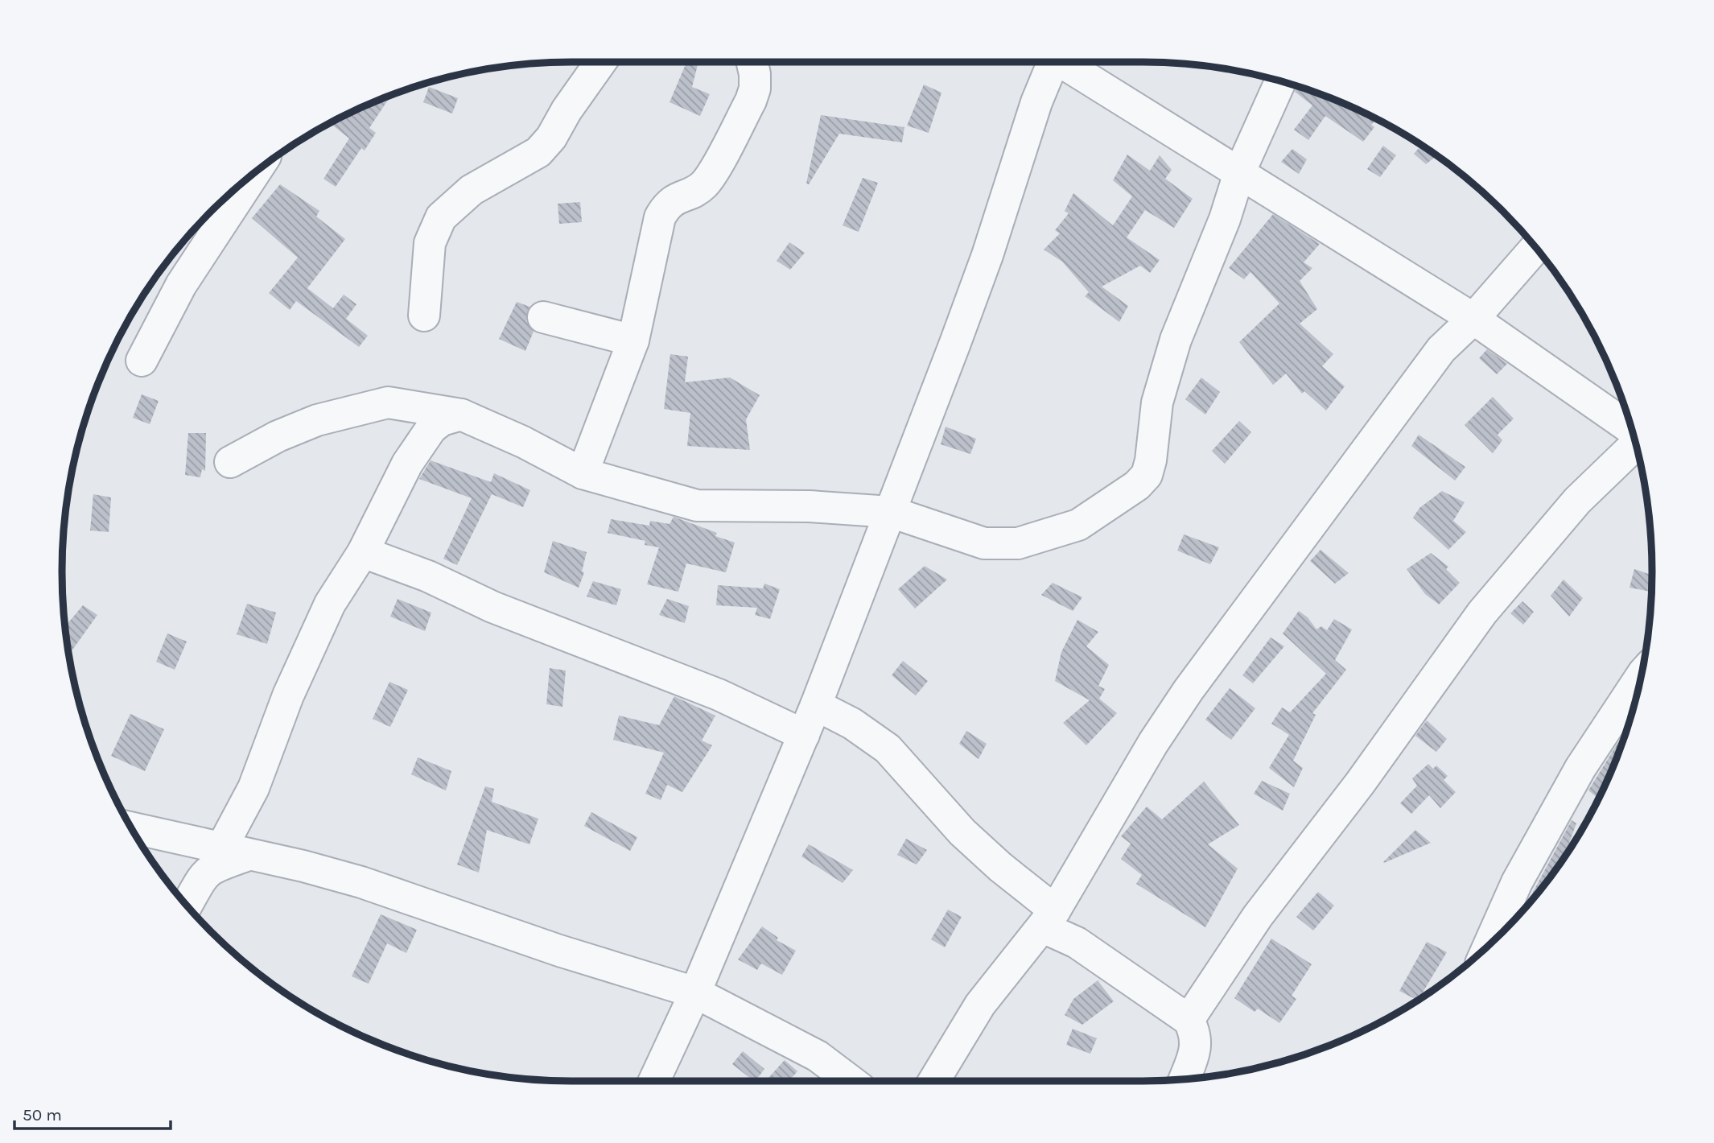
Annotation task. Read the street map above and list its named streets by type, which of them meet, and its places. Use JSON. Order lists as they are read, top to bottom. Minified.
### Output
{"scale_bar":"50 m"}
